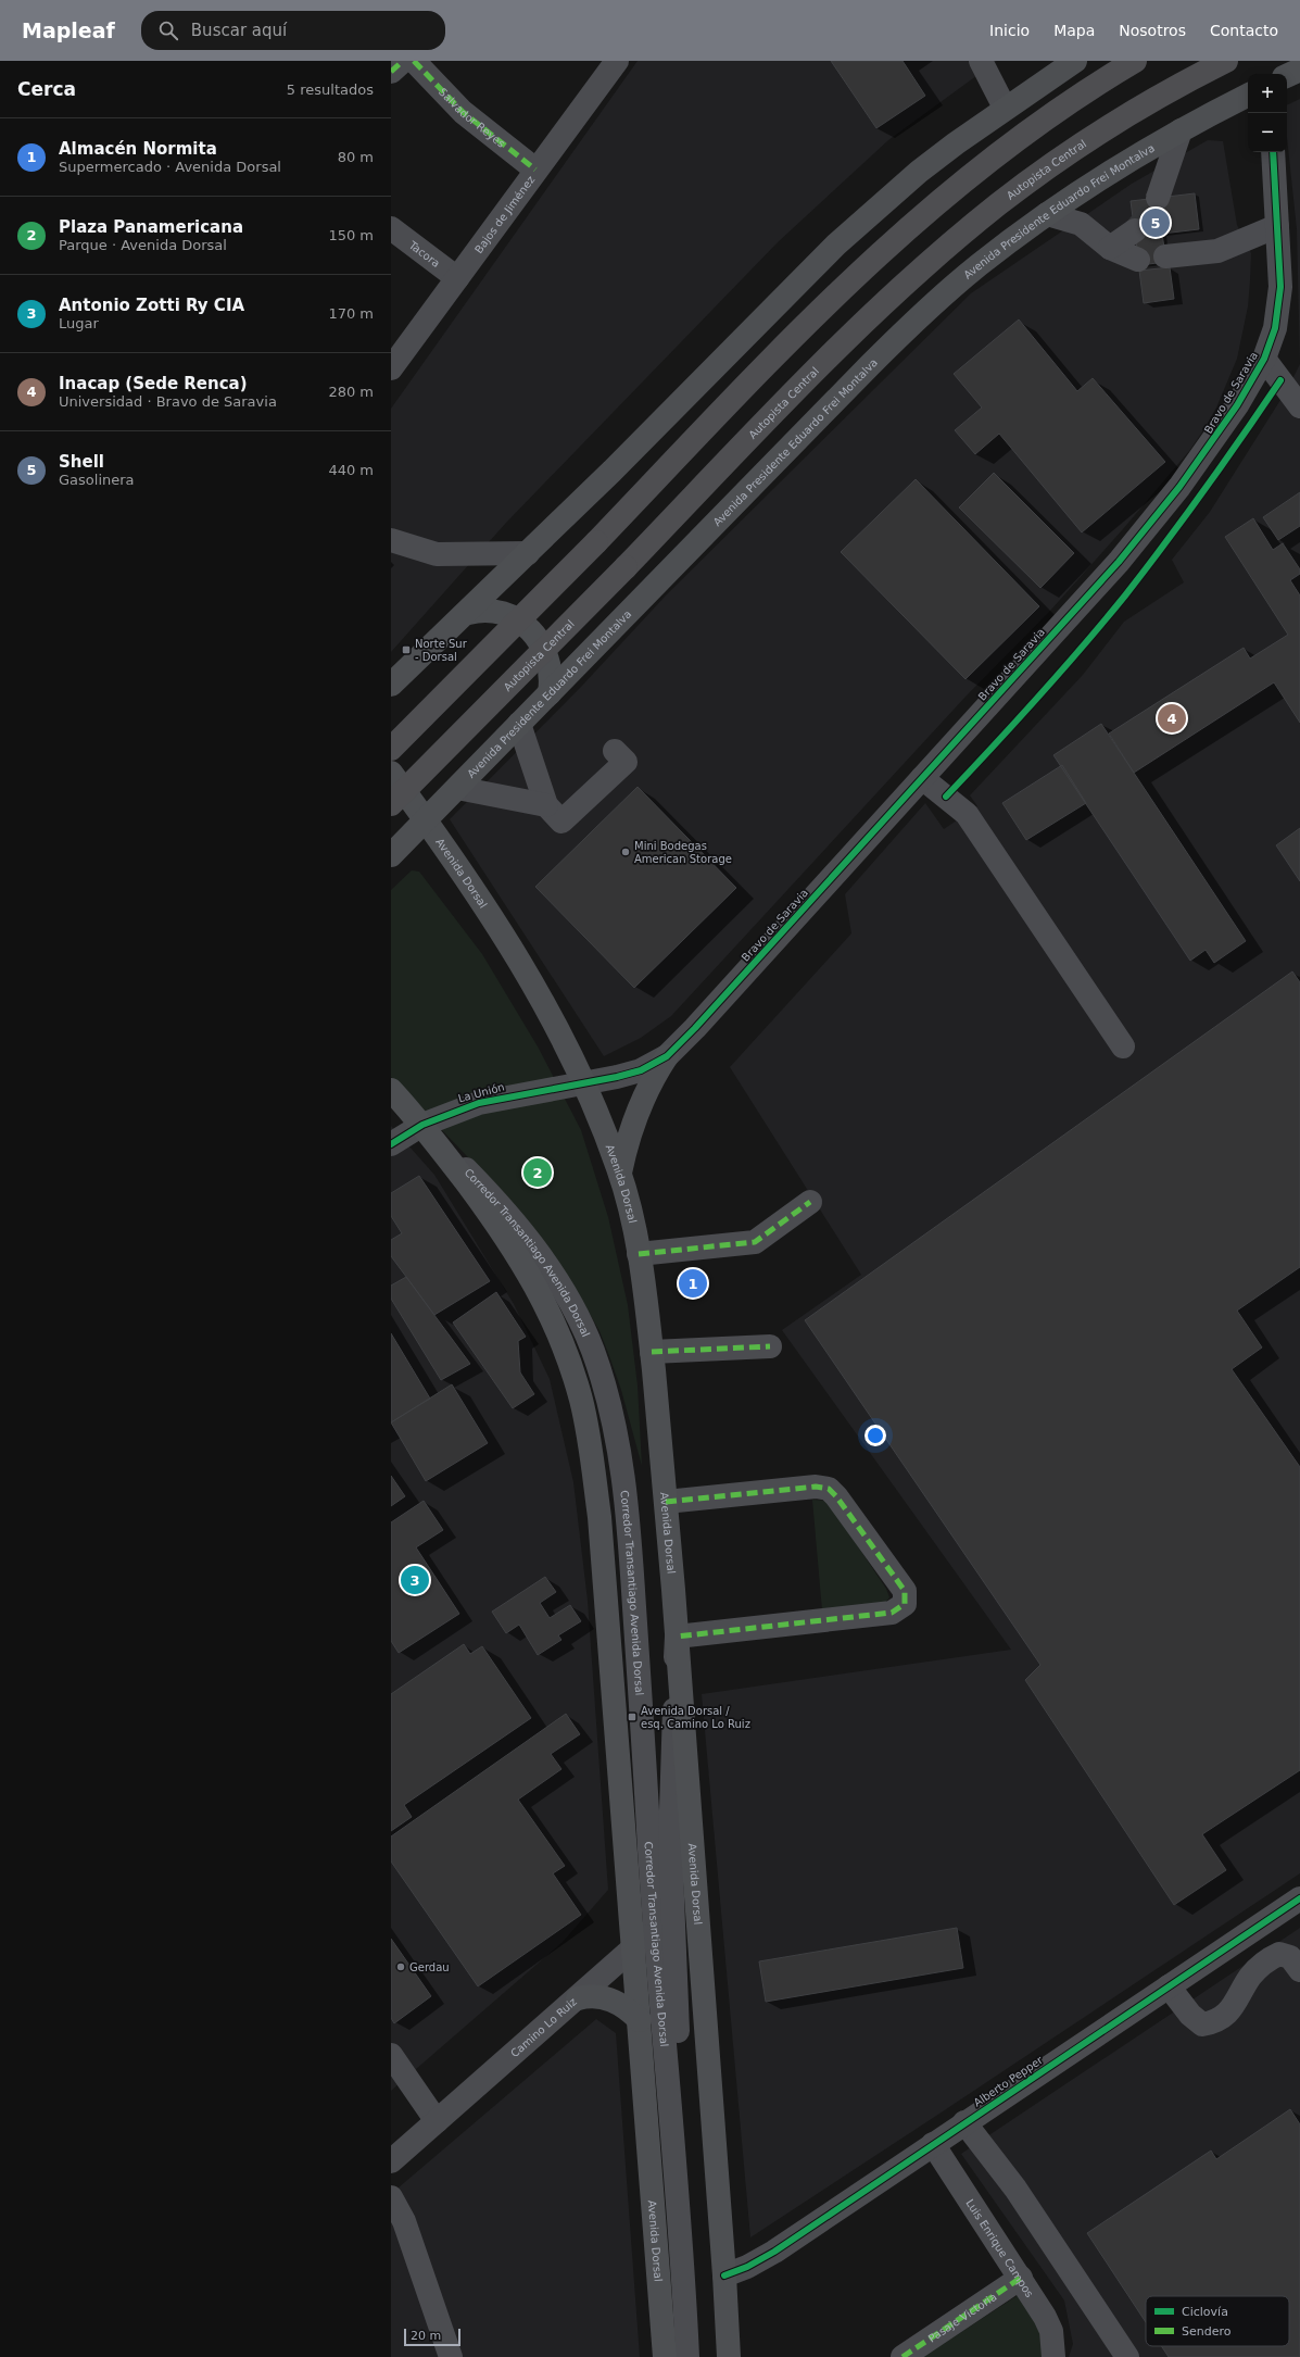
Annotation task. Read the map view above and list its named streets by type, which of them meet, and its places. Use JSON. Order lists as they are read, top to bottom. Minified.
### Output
{"streets":{"highway":["Autopista Central"],"main road":["Avenida Presidente Eduardo Frei Montalva","Avenida Dorsal"],"street":["Salvador Reyes","Bajos de Jiménez","Tacora","Bravo de Saravia","La Unión","Corredor Transantiago Avenida Dorsal","Camino Lo Ruiz","Alberto Pepper","Luis Enrique Campos","Pasaje Victoria"]},"crossings":[["Salvador Reyes","Bajos de Jiménez"],["Avenida Presidente Eduardo Frei Montalva","Avenida Dorsal"],["Bajos de Jiménez","Tacora"],["Bravo de Saravia","Avenida Dorsal"],["Bravo de Saravia","La Unión"],["Avenida Dorsal","La Unión"],["Avenida Dorsal","Corredor Transantiago Avenida Dorsal"],["Avenida Dorsal","Camino Lo Ruiz"],["Avenida Dorsal","Alberto Pepper"],["La Unión","Corredor Transantiago Avenida Dorsal"],["Corredor Transantiago Avenida Dorsal","Camino Lo Ruiz"],["Alberto Pepper","Luis Enrique Campos"],["Luis Enrique Campos","Pasaje Victoria"]],"places":{"transit":["Norte Sur - Dorsal","Avenida Dorsal / esq. Camino Lo Ruiz"],"other":["Mini Bodegas American Storage","Gerdau"]},"legend":["Ciclovía","Sendero"],"scale_bar":"20 m","page":{"header":"Mapleaf","search":"Buscar aquí","nav":["Inicio","Mapa","Nosotros","Contacto"],"heading":["Cerca","5 resultados"],"map_buttons":["+","−"],"list":[{"mark":"1","name":"Almacén Normita","note":"Supermercado · Avenida Dorsal","value":"80 m"},{"mark":"2","name":"Plaza Panamericana","note":"Parque · Avenida Dorsal","value":"150 m"},{"mark":"3","name":"Antonio Zotti Ry CIA","note":"Lugar","value":"170 m"},{"mark":"4","name":"Inacap (Sede Renca)","note":"Universidad · Bravo de Saravia","value":"280 m"},{"mark":"5","name":"Shell","note":"Gasolinera","value":"440 m"}],"pins":["5","4","2","1","3"],"scale":"20 m"}}
